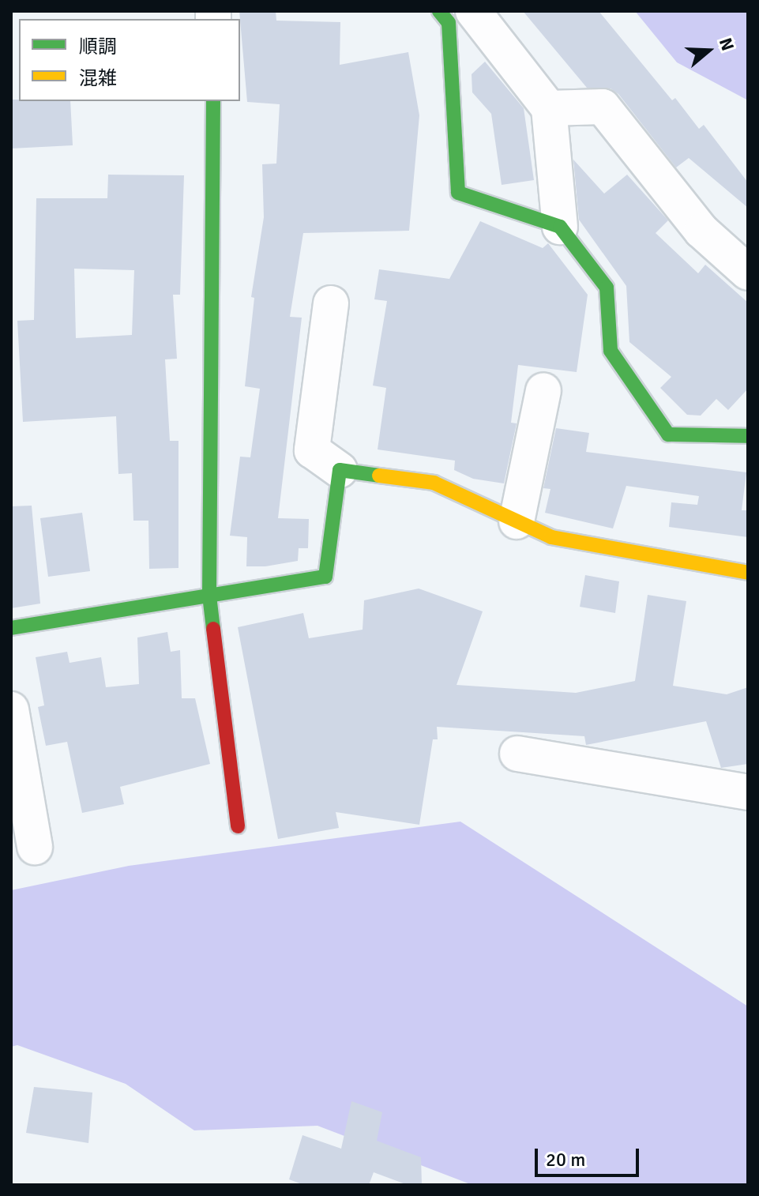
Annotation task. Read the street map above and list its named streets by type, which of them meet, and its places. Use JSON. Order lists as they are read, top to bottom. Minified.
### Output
{"legend":["順調","混雑"],"scale_bar":"20 m","north":"right"}
